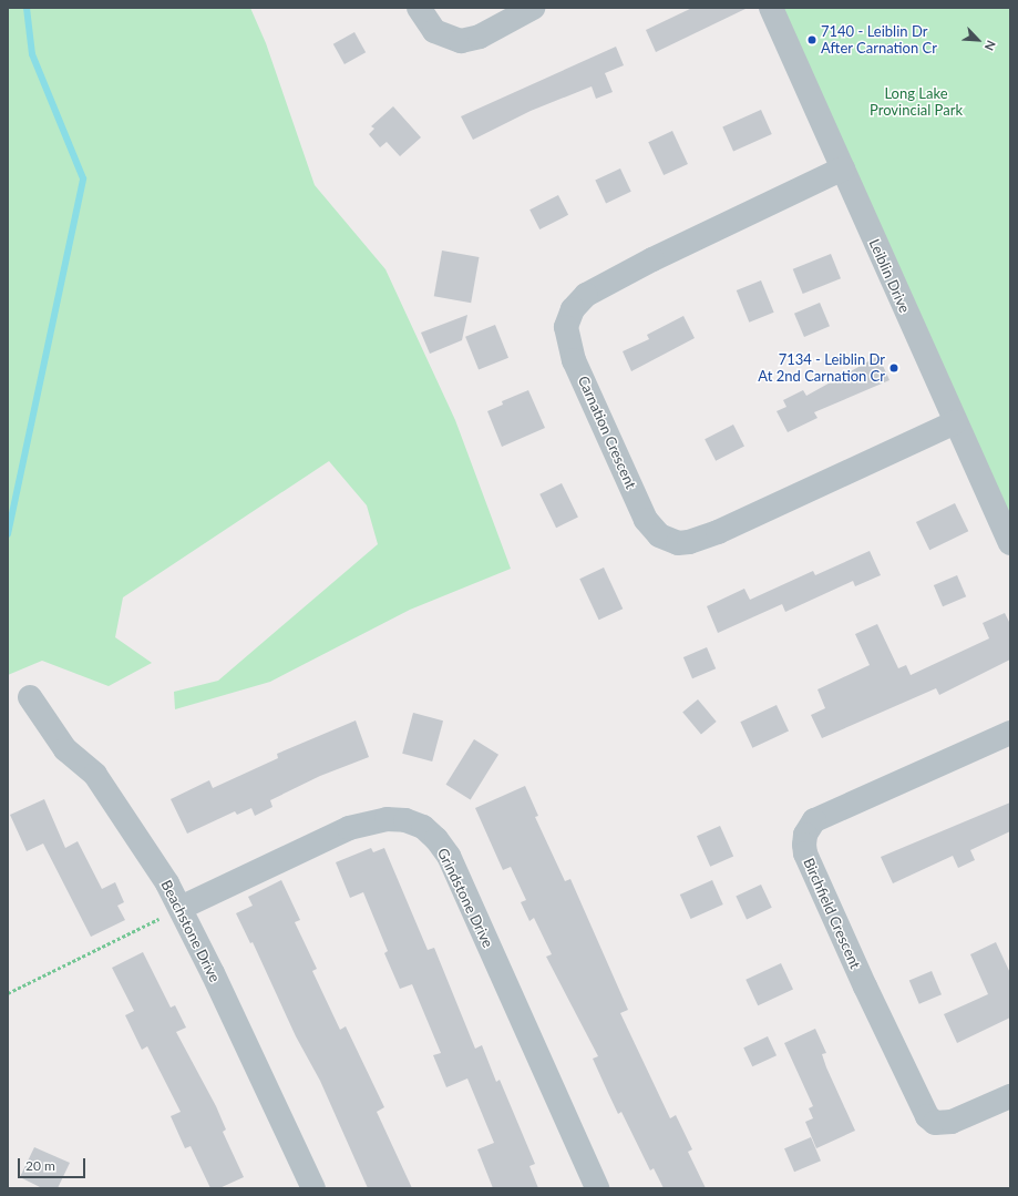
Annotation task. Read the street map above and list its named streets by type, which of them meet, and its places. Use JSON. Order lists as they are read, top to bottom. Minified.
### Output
{"streets":{"street":["Leiblin Drive","Carnation Crescent","Grindstone Drive","Birchfield Crescent","Beachstone Drive"]},"crossings":[["Leiblin Drive","Carnation Crescent"],["Grindstone Drive","Beachstone Drive"]],"parks":["Long Lake Provincial Park"],"places":["7140 - Leiblin Dr After Carnation Cr","7134 - Leiblin Dr At 2nd Carnation Cr"],"scale_bar":"20 m","north":"bottom right"}
